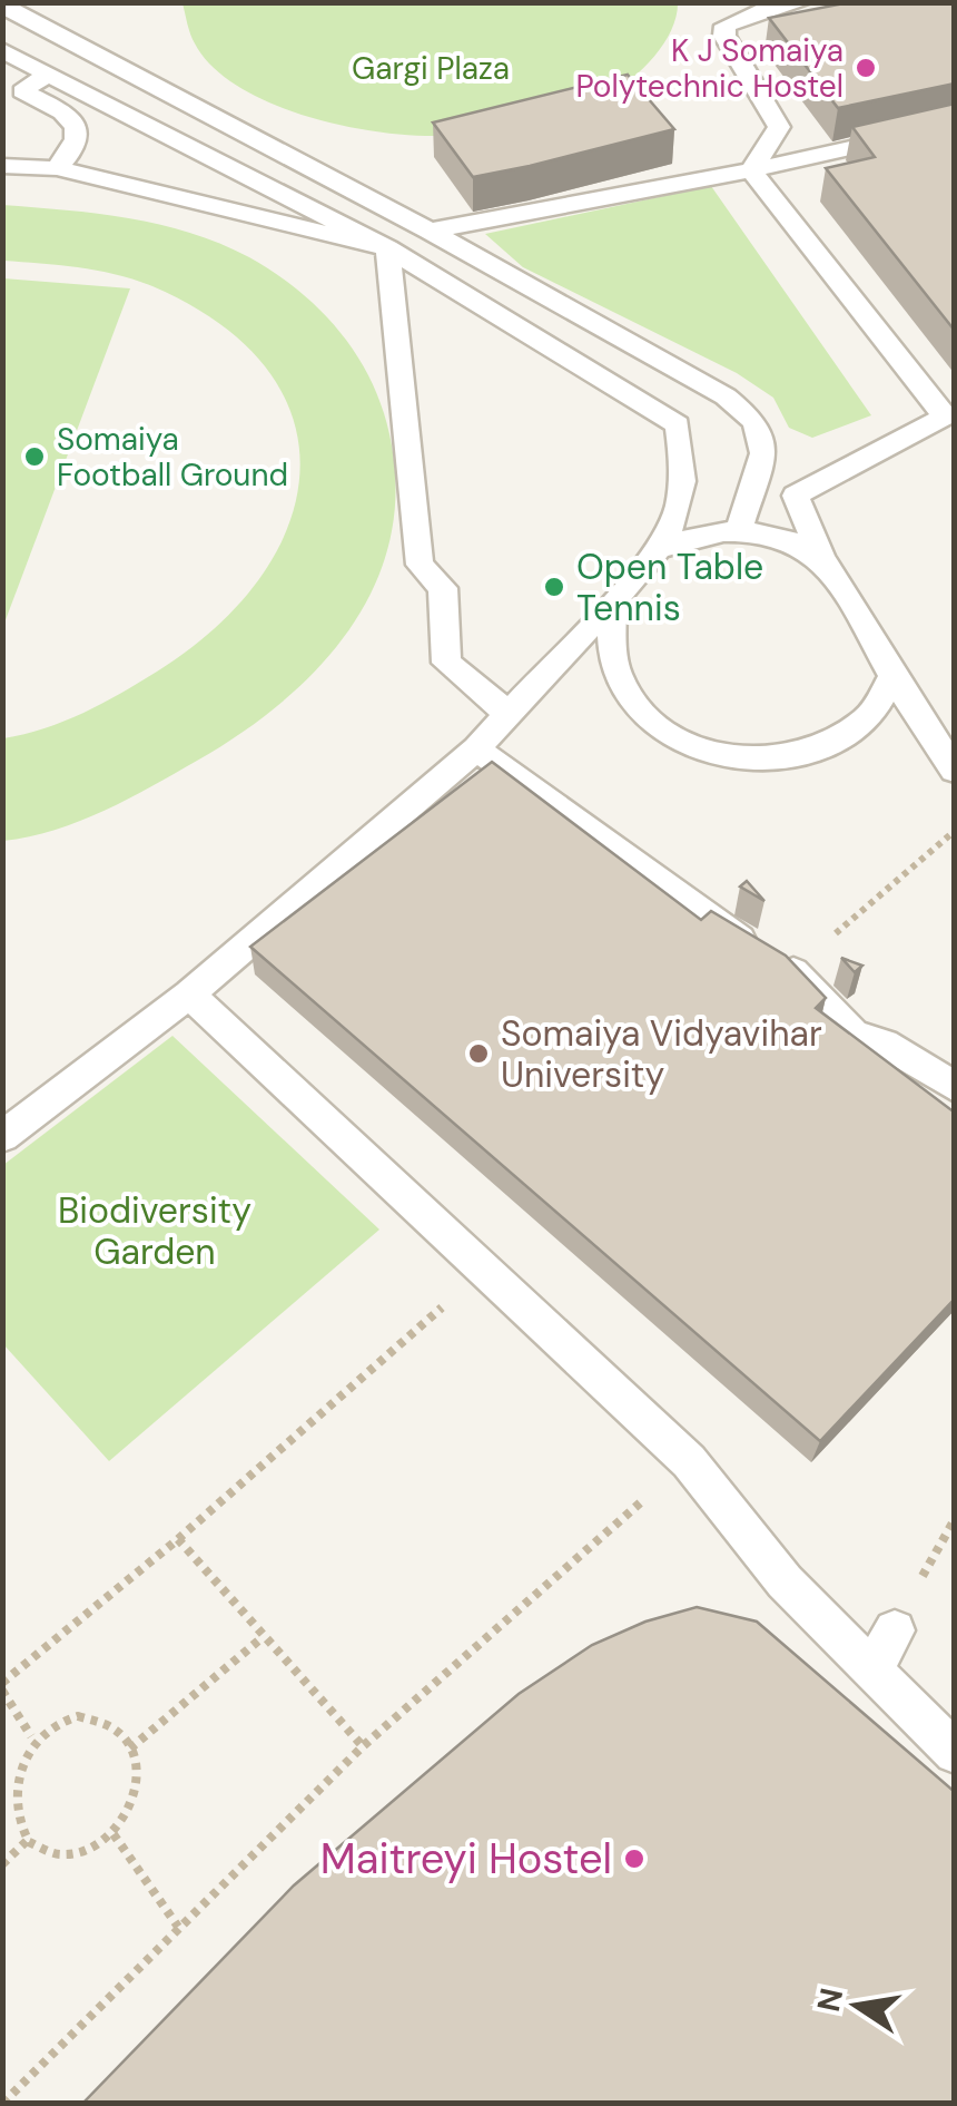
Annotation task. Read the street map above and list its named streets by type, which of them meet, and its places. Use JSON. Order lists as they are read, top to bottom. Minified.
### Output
{"parks":["Gargi Plaza","Biodiversity Garden"],"places":["K J Somaiya Polytechnic Hostel","Somaiya Football Ground","Open Table Tennis","Somaiya Vidyavihar University","Maitreyi Hostel"],"north":"left"}
